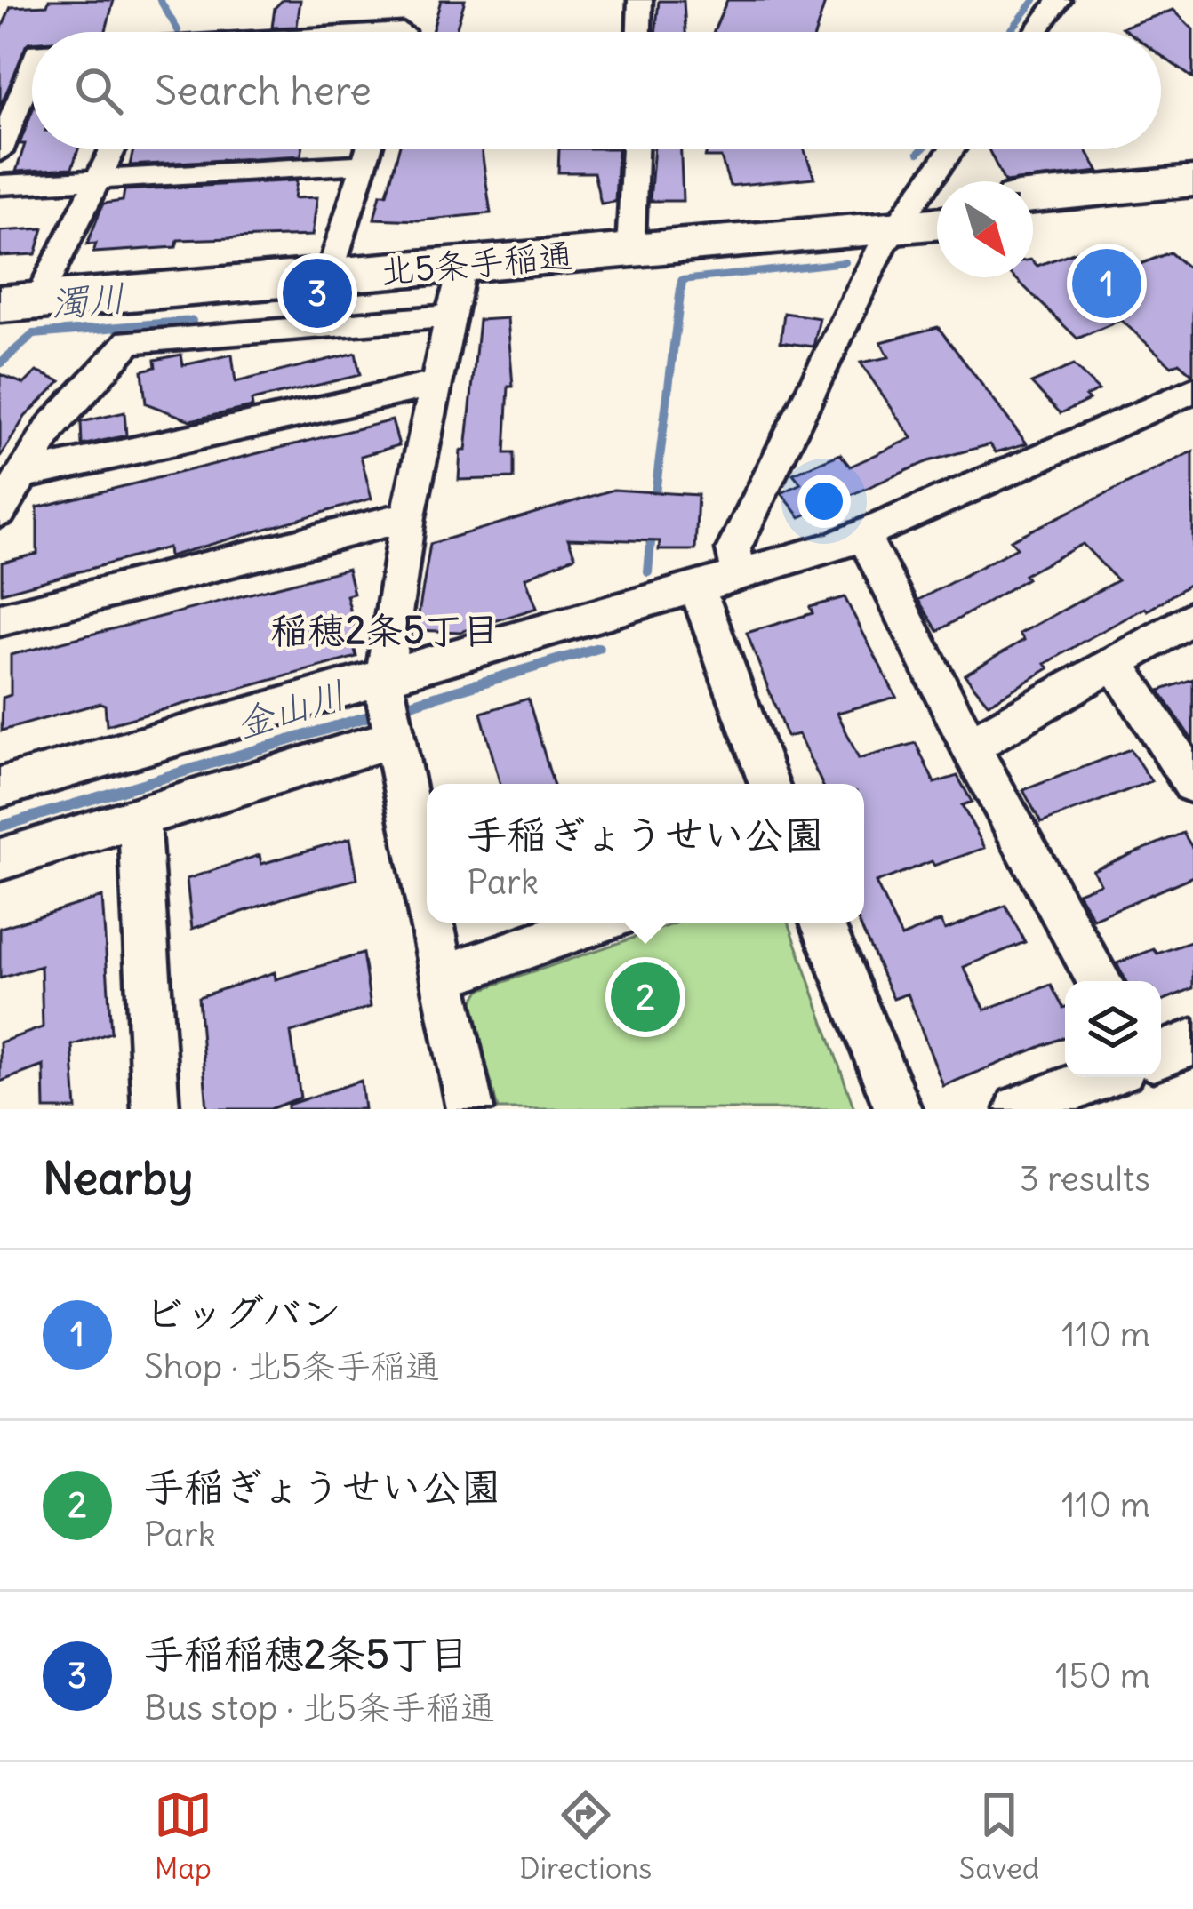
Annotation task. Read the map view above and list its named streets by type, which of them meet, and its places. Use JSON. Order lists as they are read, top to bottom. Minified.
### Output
{"streets":{"highway":["北5条手稲通"]},"districts":["稲穂2条5丁目"],"water":["濁川","金山川"],"north":"bottom right","page":{"search":"Search here","pins":["1","3","2"],"popup":["手稲ぎょうせい公園","Park"],"heading":["Nearby","3 results"],"list":[{"mark":"1","name":"ビッグバン","note":"Shop · 北5条手稲通","value":"110 m"},{"mark":"2","name":"手稲ぎょうせい公園","note":"Park","value":"110 m"},{"mark":"3","name":"手稲稲穂2条5丁目","note":"Bus stop · 北5条手稲通","value":"150 m"}],"nav":["Map","Directions","Saved"]}}
